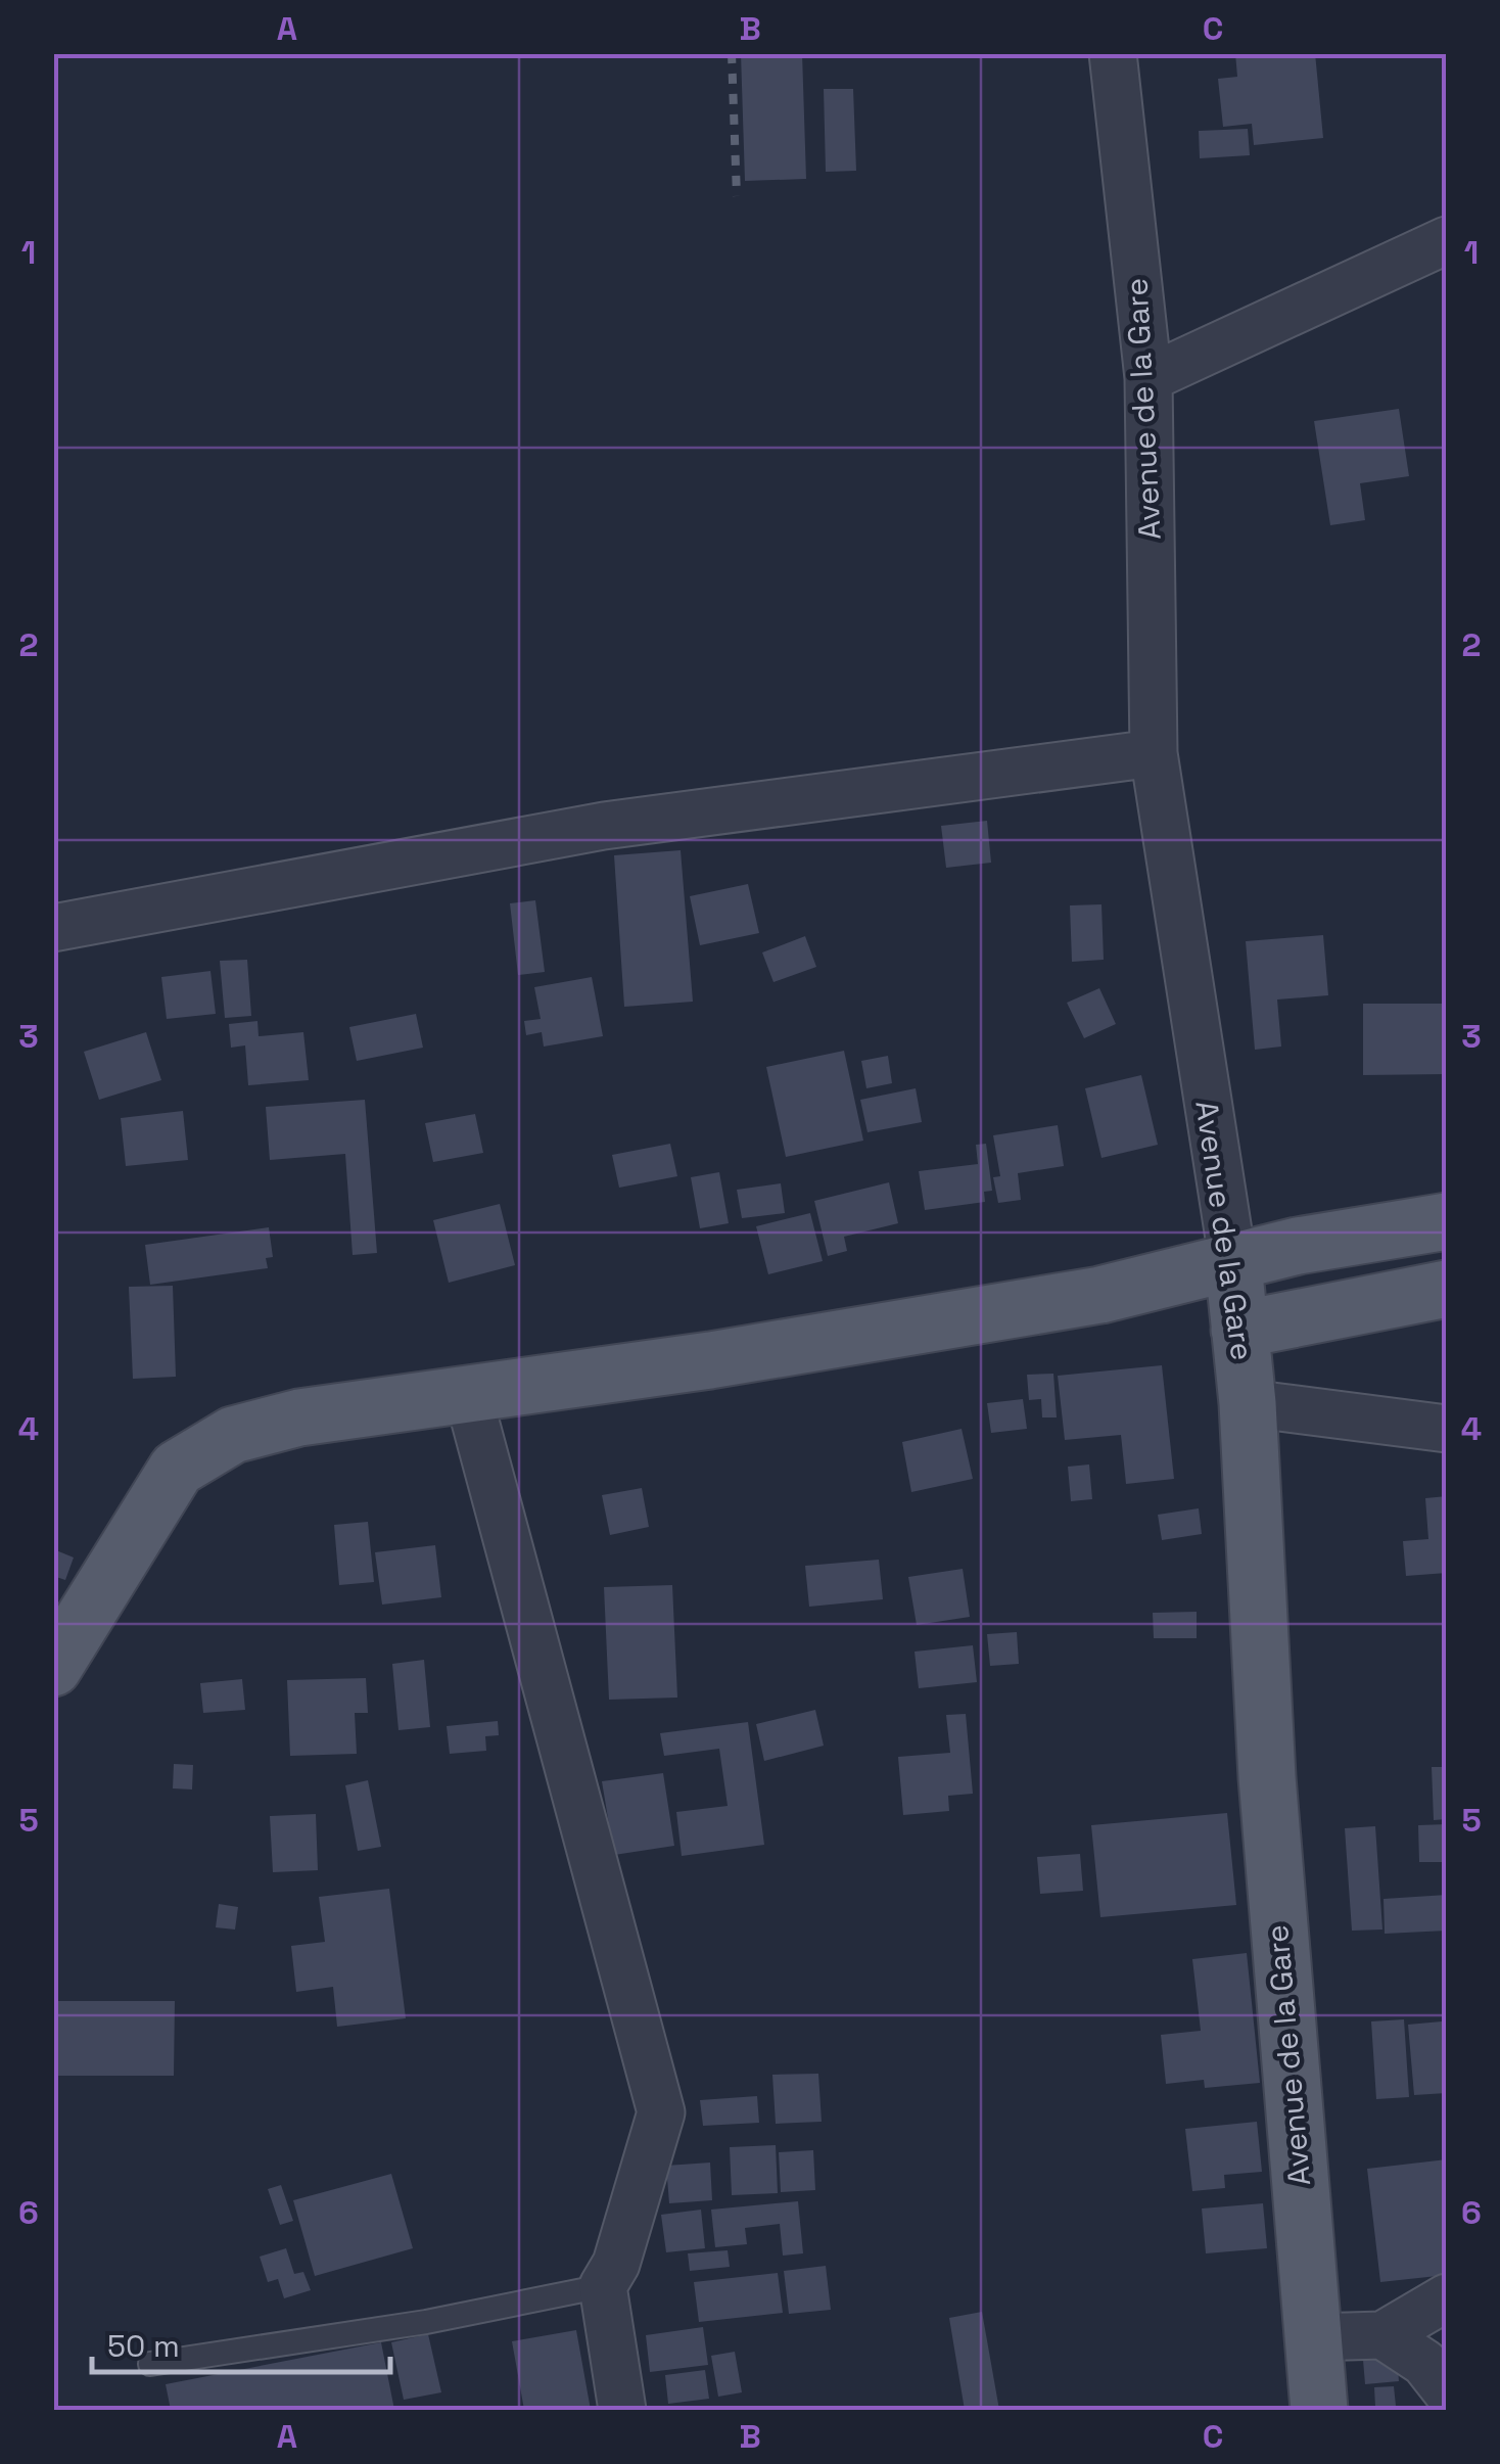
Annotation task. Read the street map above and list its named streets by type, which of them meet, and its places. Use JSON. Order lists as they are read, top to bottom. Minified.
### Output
{"streets":{"main road":["Avenue de la Gare"]},"scale_bar":"50 m","grid":{"columns":["A","B","C"],"rows":["1","2","3","4","5","6"]}}
